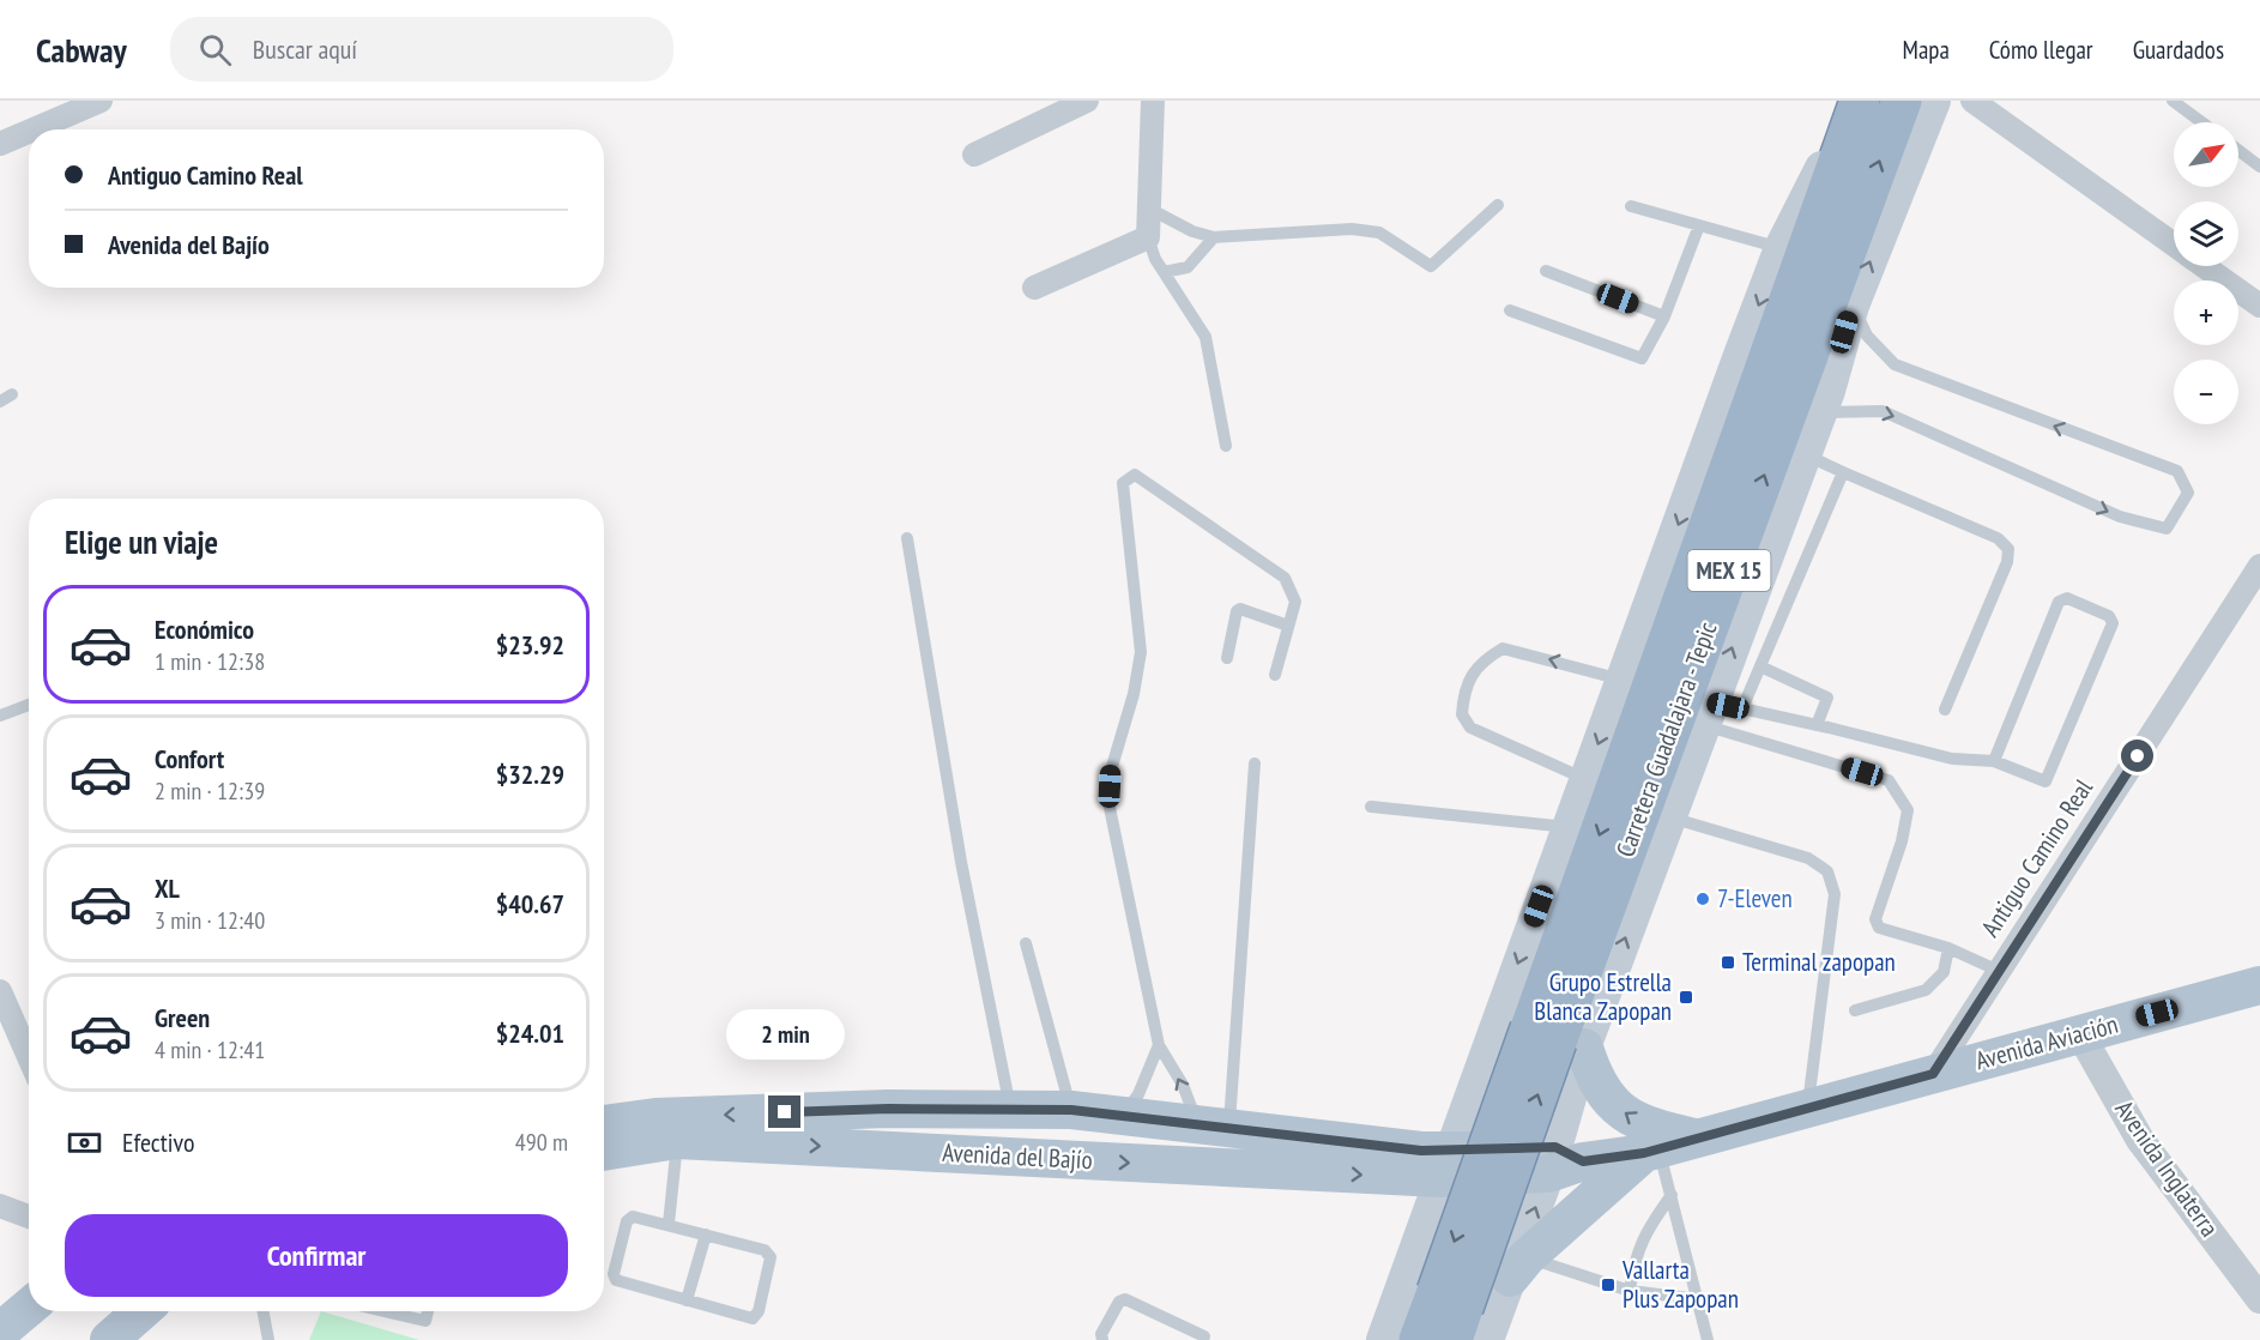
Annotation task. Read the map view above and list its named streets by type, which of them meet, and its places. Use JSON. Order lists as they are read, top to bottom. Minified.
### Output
{"streets":{"highway":["MEX 15","Carretera Guadalajara - Tepic"],"main road":["Avenida Aviación","Avenida del Bajío"],"street":["Antiguo Camino Real","Avenida Inglaterra"]},"crossings":[["Antiguo Camino Real","Avenida Aviación"],["Avenida Aviación","Avenida del Bajío"],["Avenida Aviación","Avenida Inglaterra"]],"places":{"other":["7-Eleven"],"transit":["Terminal zapopan","Grupo Estrella Blanca Zapopan","Vallarta Plus Zapopan"]},"north":"top right","page":{"header":"Cabway","search":"Buscar aquí","nav":["Mapa","Cómo llegar","Guardados"],"map_buttons":["+","−"],"banner":["Antiguo Camino Real","Avenida del Bajío"],"heading":"Elige un viaje","list":[{"name":"Económico","note":"1 min · 12:38","value":"$23.92"},{"name":"Confort","note":"2 min · 12:39","value":"$32.29"},{"name":"XL","note":"3 min · 12:40","value":"$40.67"},{"name":"Green","note":"4 min · 12:41","value":"$24.01"}],"bubble":"2 min","pay":["Efectivo","490 m"],"buttons":"Confirmar"}}
